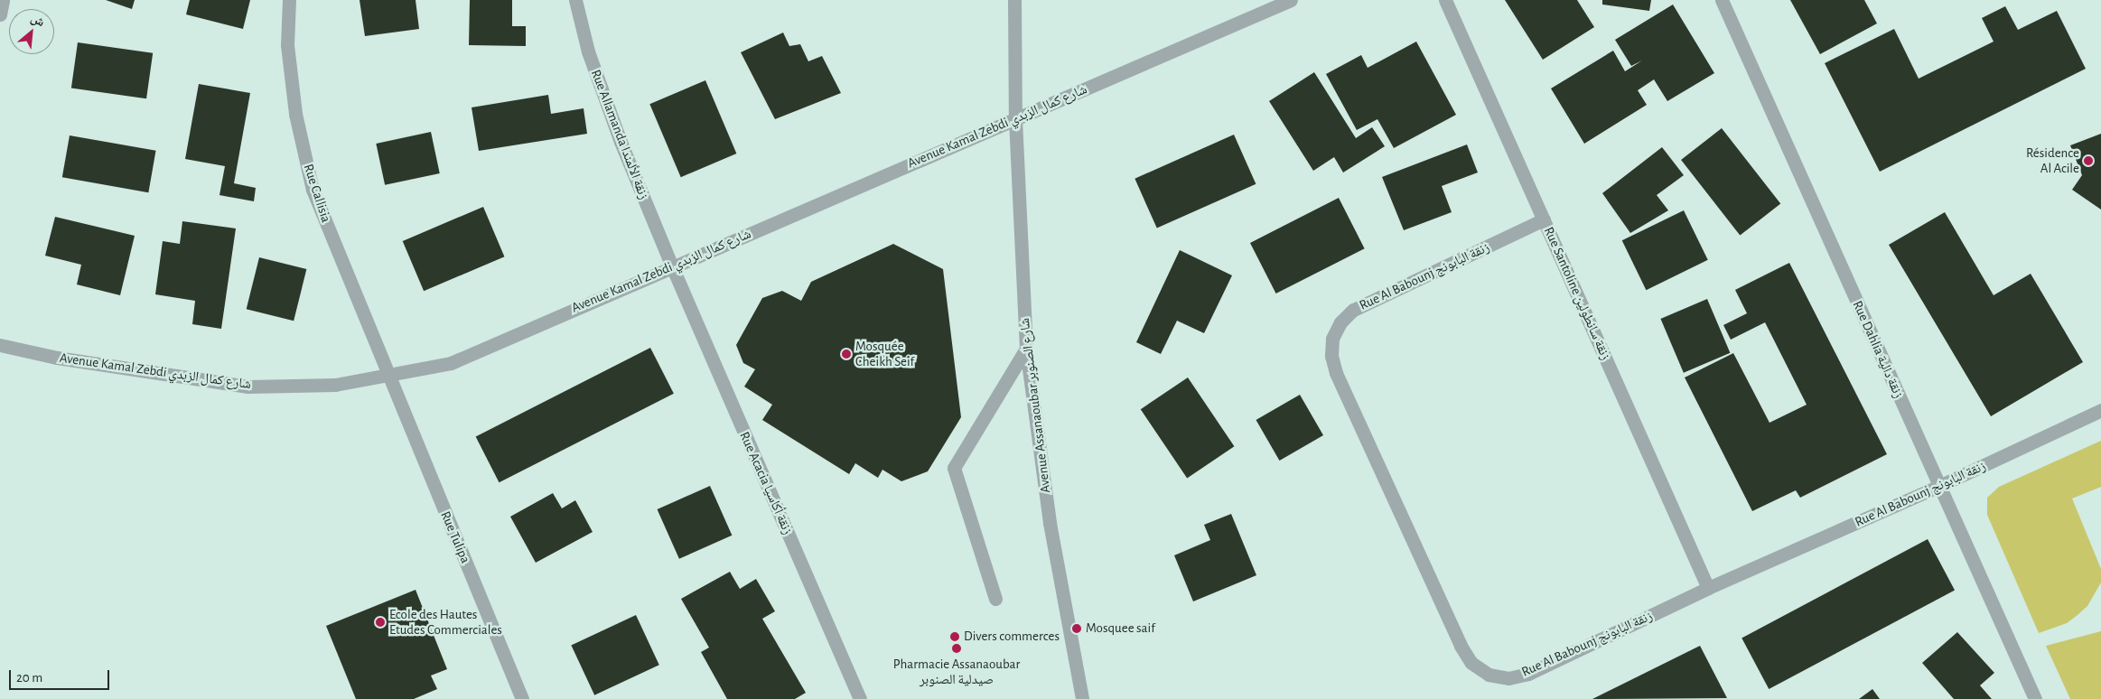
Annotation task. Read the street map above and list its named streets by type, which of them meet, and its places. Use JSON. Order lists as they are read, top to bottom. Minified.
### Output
{"streets":{"street":["Avenue Kamal Zebdi شارع كمال الزبدي","Rue Allamanda زنقة الألمندا","Rue Callisia","Rue Al Babounj زنقة البابونج","Rue Santoline زنقة سانطولين","Rue Dahlia زنقة دالية","Avenue Assanaoubar شارع الصنوبر","Rue Acacia زنقة أكاسيا","Rue Tulipa"]},"crossings":[["Avenue Kamal Zebdi شارع كمال الزبدي","Rue Allamanda زنقة الألمندا"],["Avenue Kamal Zebdi شارع كمال الزبدي","Rue Callisia"],["Avenue Kamal Zebdi شارع كمال الزبدي","Avenue Assanaoubar شارع الصنوبر"],["Avenue Kamal Zebdi شارع كمال الزبدي","Rue Acacia زنقة أكاسيا"],["Avenue Kamal Zebdi شارع كمال الزبدي","Rue Tulipa"],["Rue Allamanda زنقة الألمندا","Rue Acacia زنقة أكاسيا"],["Rue Callisia","Rue Tulipa"],["Rue Al Babounj زنقة البابونج","Rue Santoline زنقة سانطولين"],["Rue Al Babounj زنقة البابونج","Rue Dahlia زنقة دالية"]],"places":["Résidence Al Acile","Mosquée Cheikh Seif","Ecole des Hautes Etudes Commerciales","Mosquee saif","Divers commerces","Pharmacie Assanaoubar صيدلية الصنوبر"],"scale_bar":"20 m","north":"top right"}
